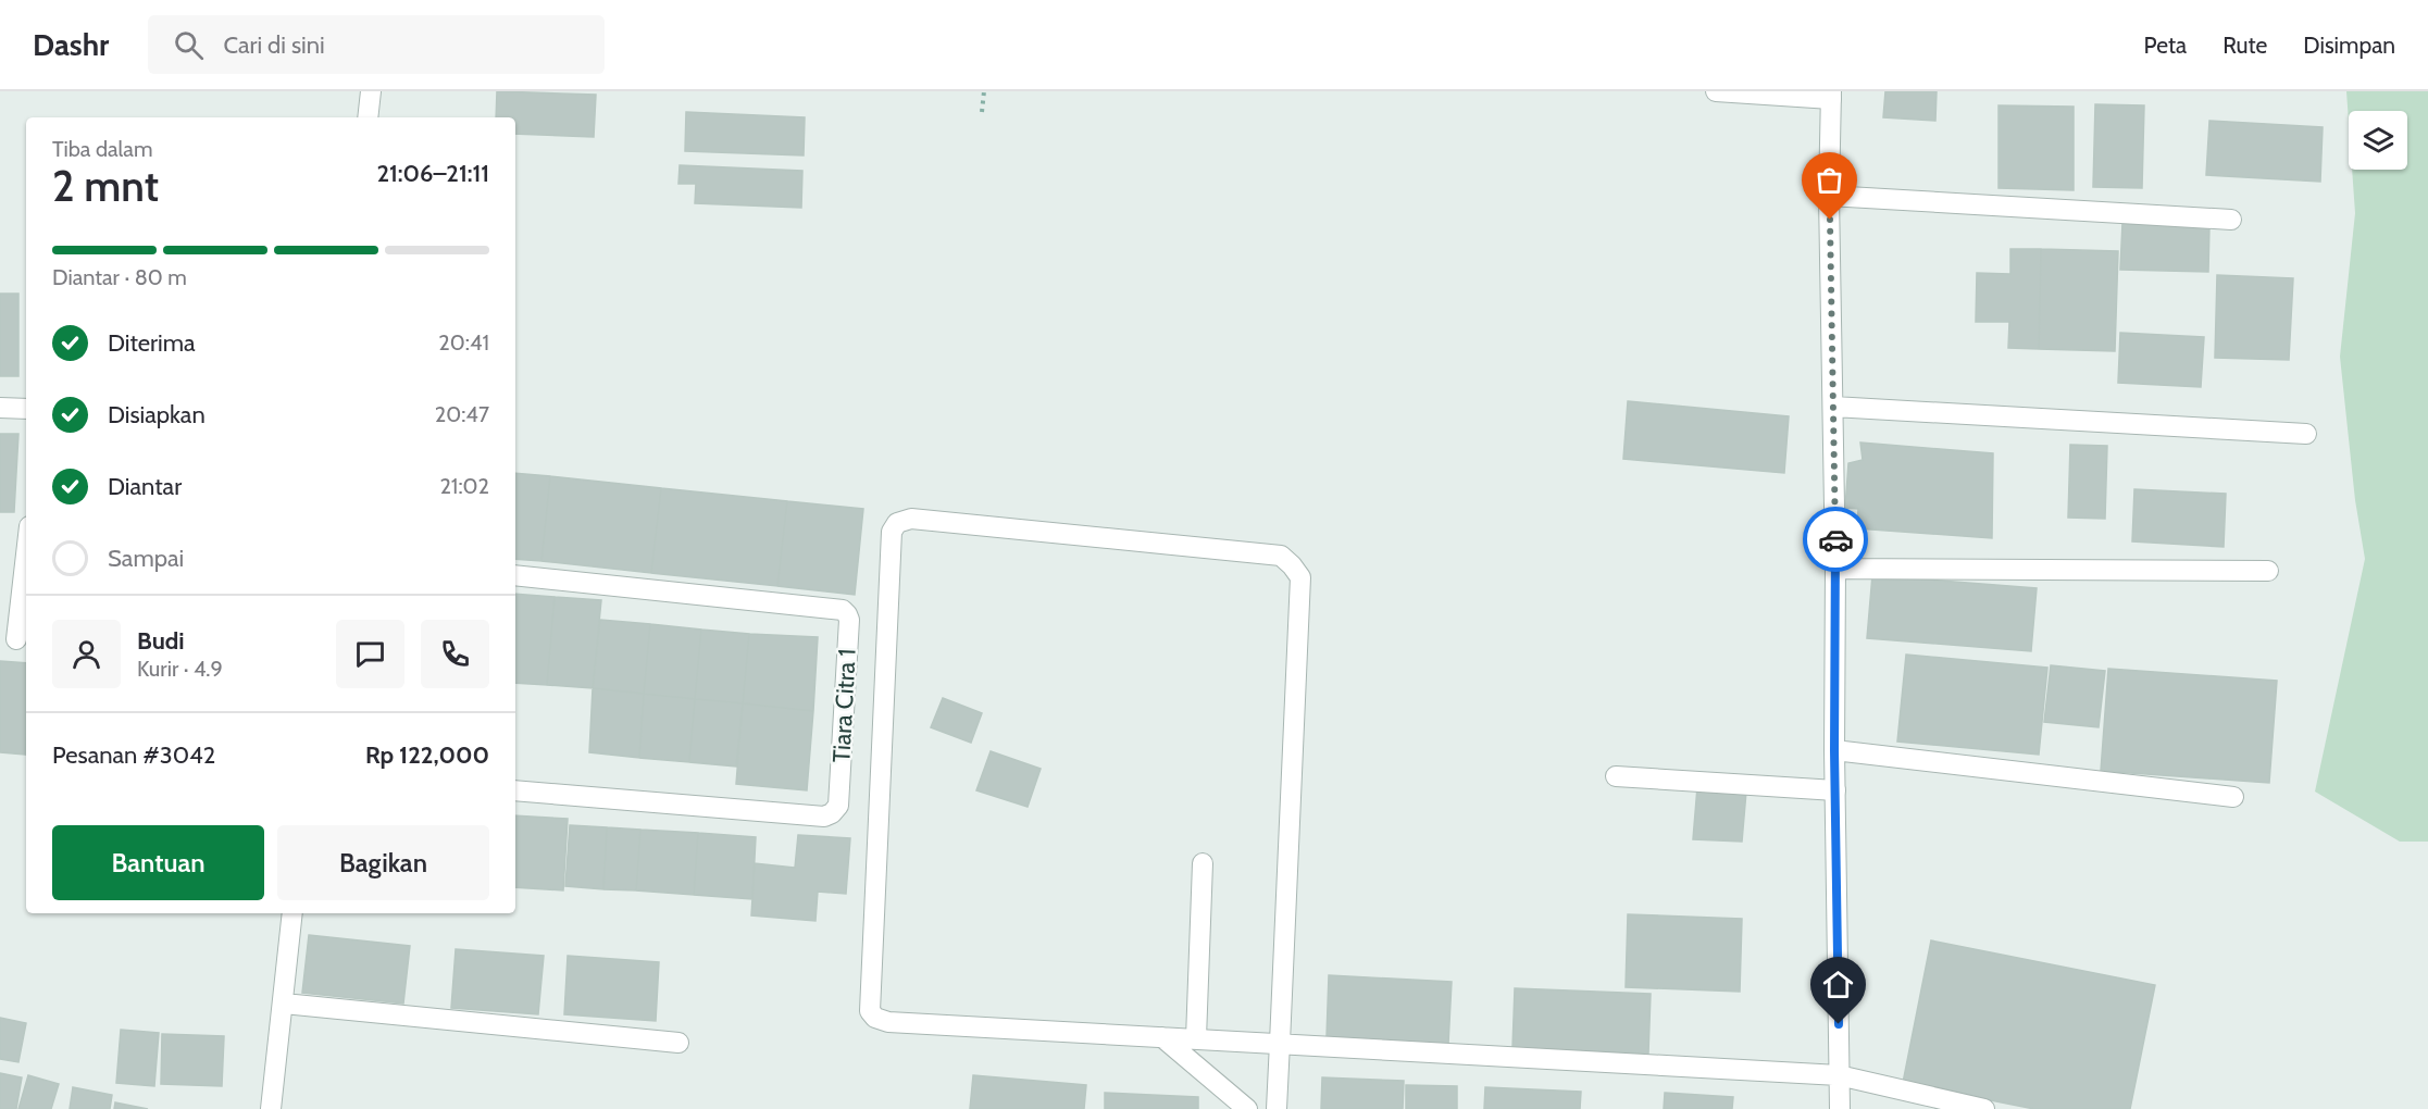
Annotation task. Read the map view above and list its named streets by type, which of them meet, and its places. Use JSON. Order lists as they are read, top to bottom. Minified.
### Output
{"streets":{"street":["Tiara Citra 1"]},"page":{"header":"Dashr","search":"Cari di sini","nav":["Peta","Rute","Disimpan"],"heading":["2 mnt","Tiba dalam","21:06–21:11"],"panel":["Budi","Kurir · 4.9","Pesanan #3042","Rp 122,000"],"bar":"Diantar · 80 m","list":[["Diterima","20:41"],["Disiapkan","20:47"],["Diantar","21:02"],"Sampai"],"buttons":["Bantuan","Bagikan"]}}
